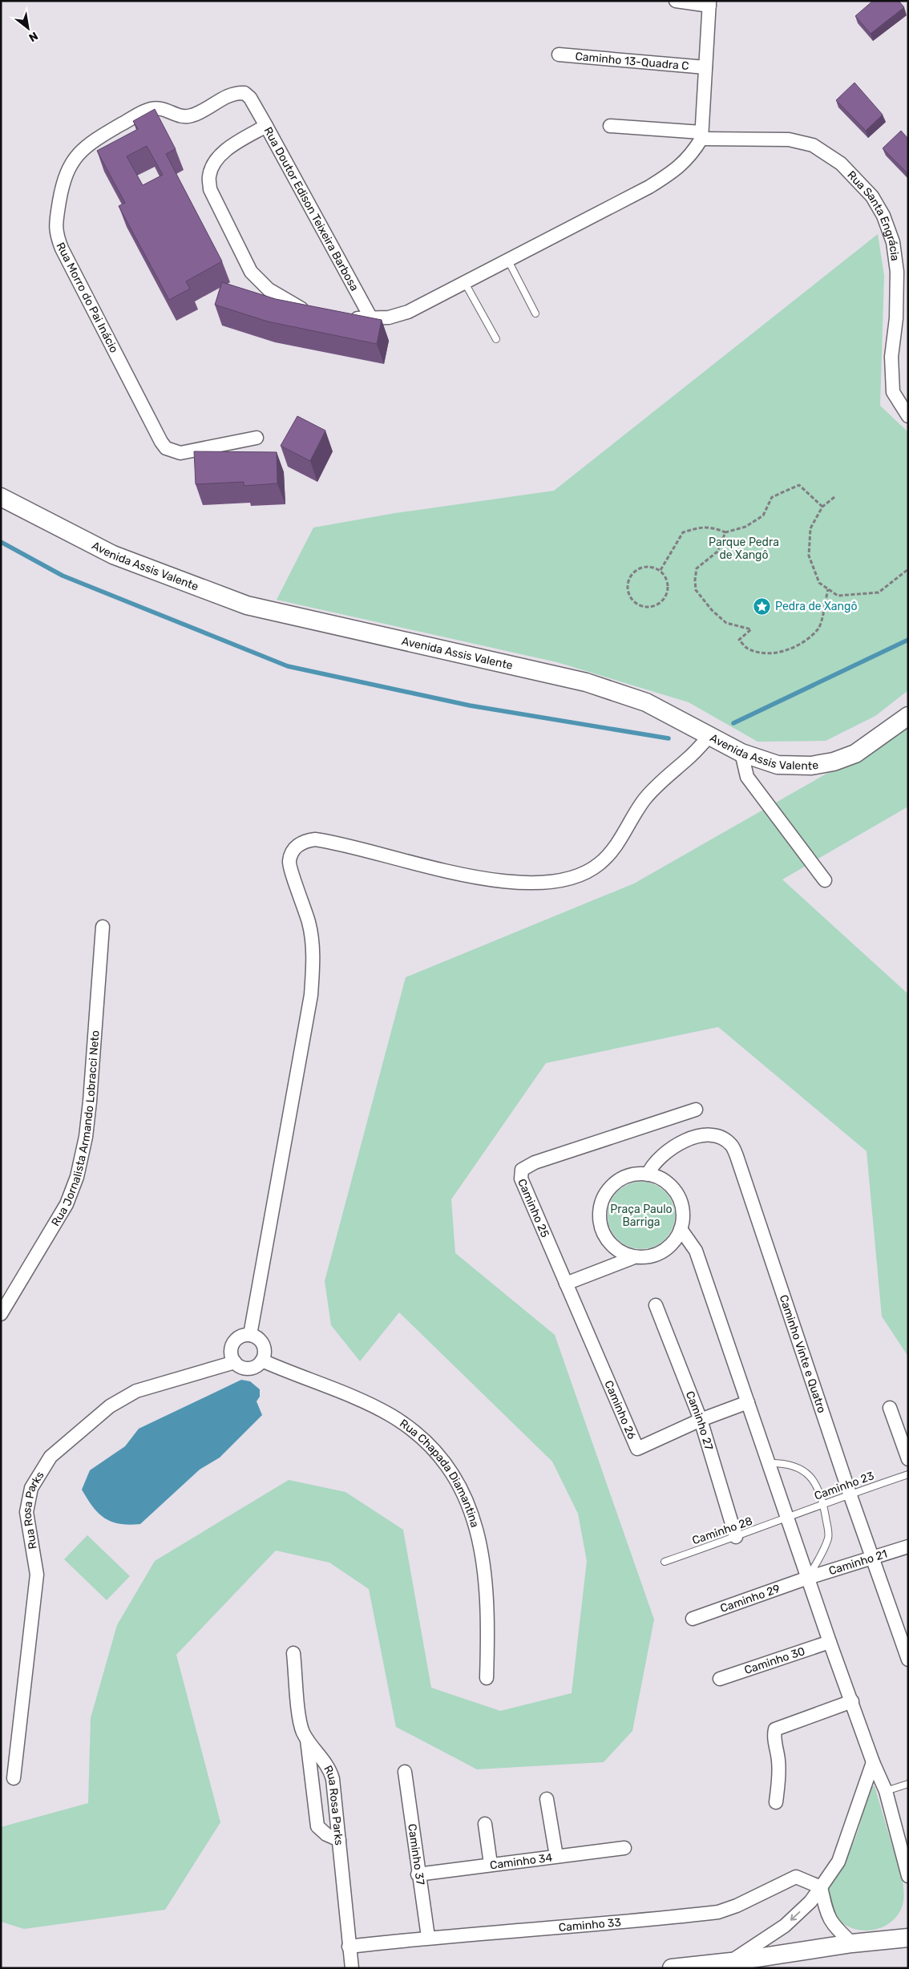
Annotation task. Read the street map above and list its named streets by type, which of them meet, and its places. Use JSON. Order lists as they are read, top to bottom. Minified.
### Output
{"streets":{"main road":["Avenida Assis Valente"],"street":["Caminho 13-Quadra C","Rua Doutor Edison Teixeira Barbosa","Rua Santa Engrácia","Rua Morro do Pai Inácio","Rua Jornalista Armando Lobracci Neto","Caminho 25","Caminho Vinte e Quatro","Caminho 26","Caminho 27","Rua Chapada Diamantina","Rua Rosa Parks","Caminho 21","Caminho 29","Caminho 30","Caminho 37","Caminho 34","Caminho 33"],"lane":["Caminho 23","Caminho 28"]},"crossings":[["Rua Doutor Edison Teixeira Barbosa","Rua Morro do Pai Inácio"],["Caminho 25","Caminho 26"],["Caminho Vinte e Quatro","Caminho 23"],["Caminho Vinte e Quatro","Caminho 21"],["Caminho 26","Caminho 27"],["Caminho 27","Caminho 28"],["Rua Chapada Diamantina","Rua Rosa Parks"],["Caminho 23","Caminho 28"],["Rua Rosa Parks","Caminho 33"],["Caminho 21","Caminho 29"],["Caminho 37","Caminho 34"],["Caminho 37","Caminho 33"]],"parks":["Parque Pedra de Xangô","Praça Paulo Barriga"],"places":{"place":["Pedra de Xangô"]},"north":"bottom right"}
